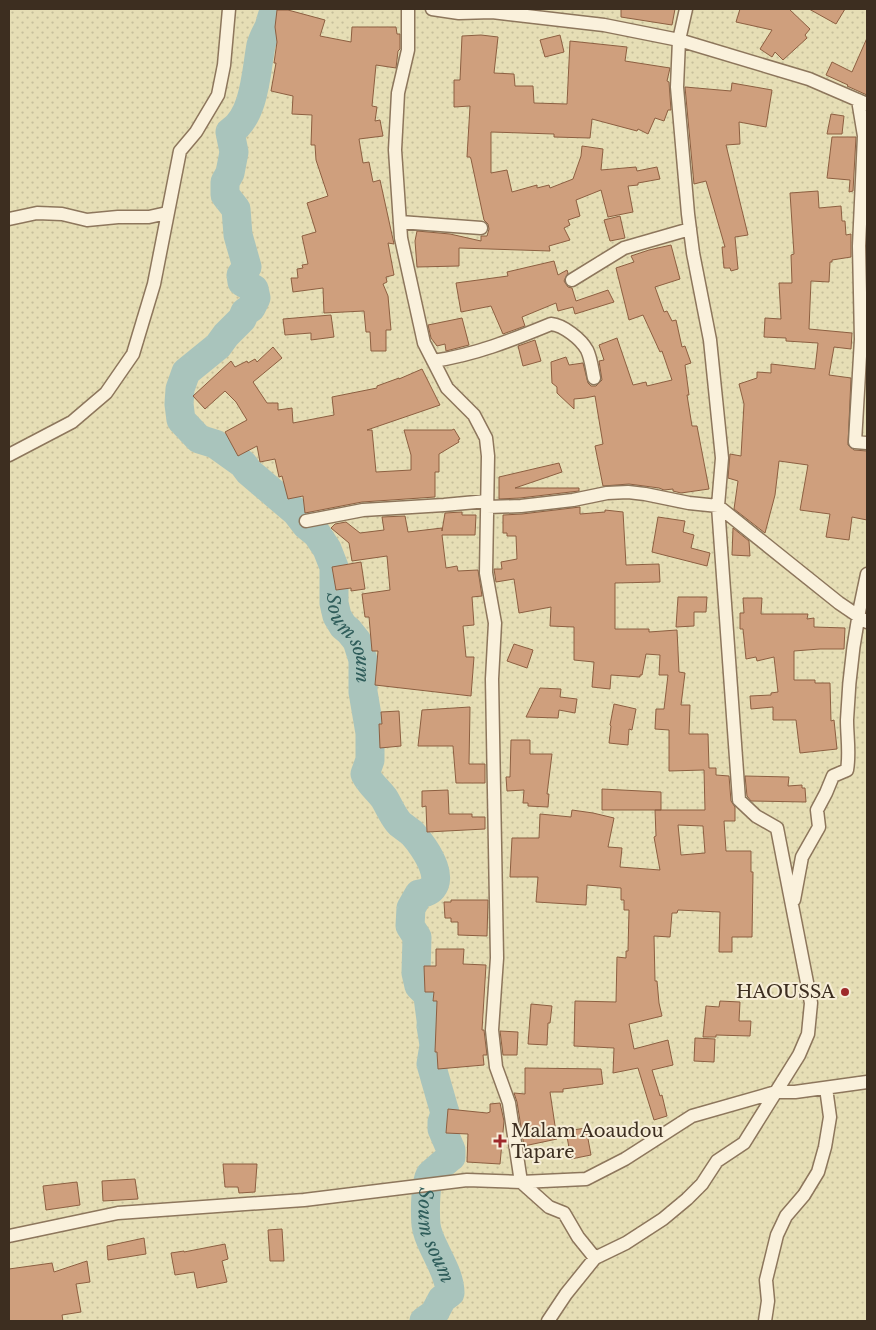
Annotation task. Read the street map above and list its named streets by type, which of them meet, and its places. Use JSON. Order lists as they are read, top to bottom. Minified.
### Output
{"water":["Soum soum"],"places":{"other":["HAOUSSA"],"health":["Malam Aoaudou Tapare"]}}
